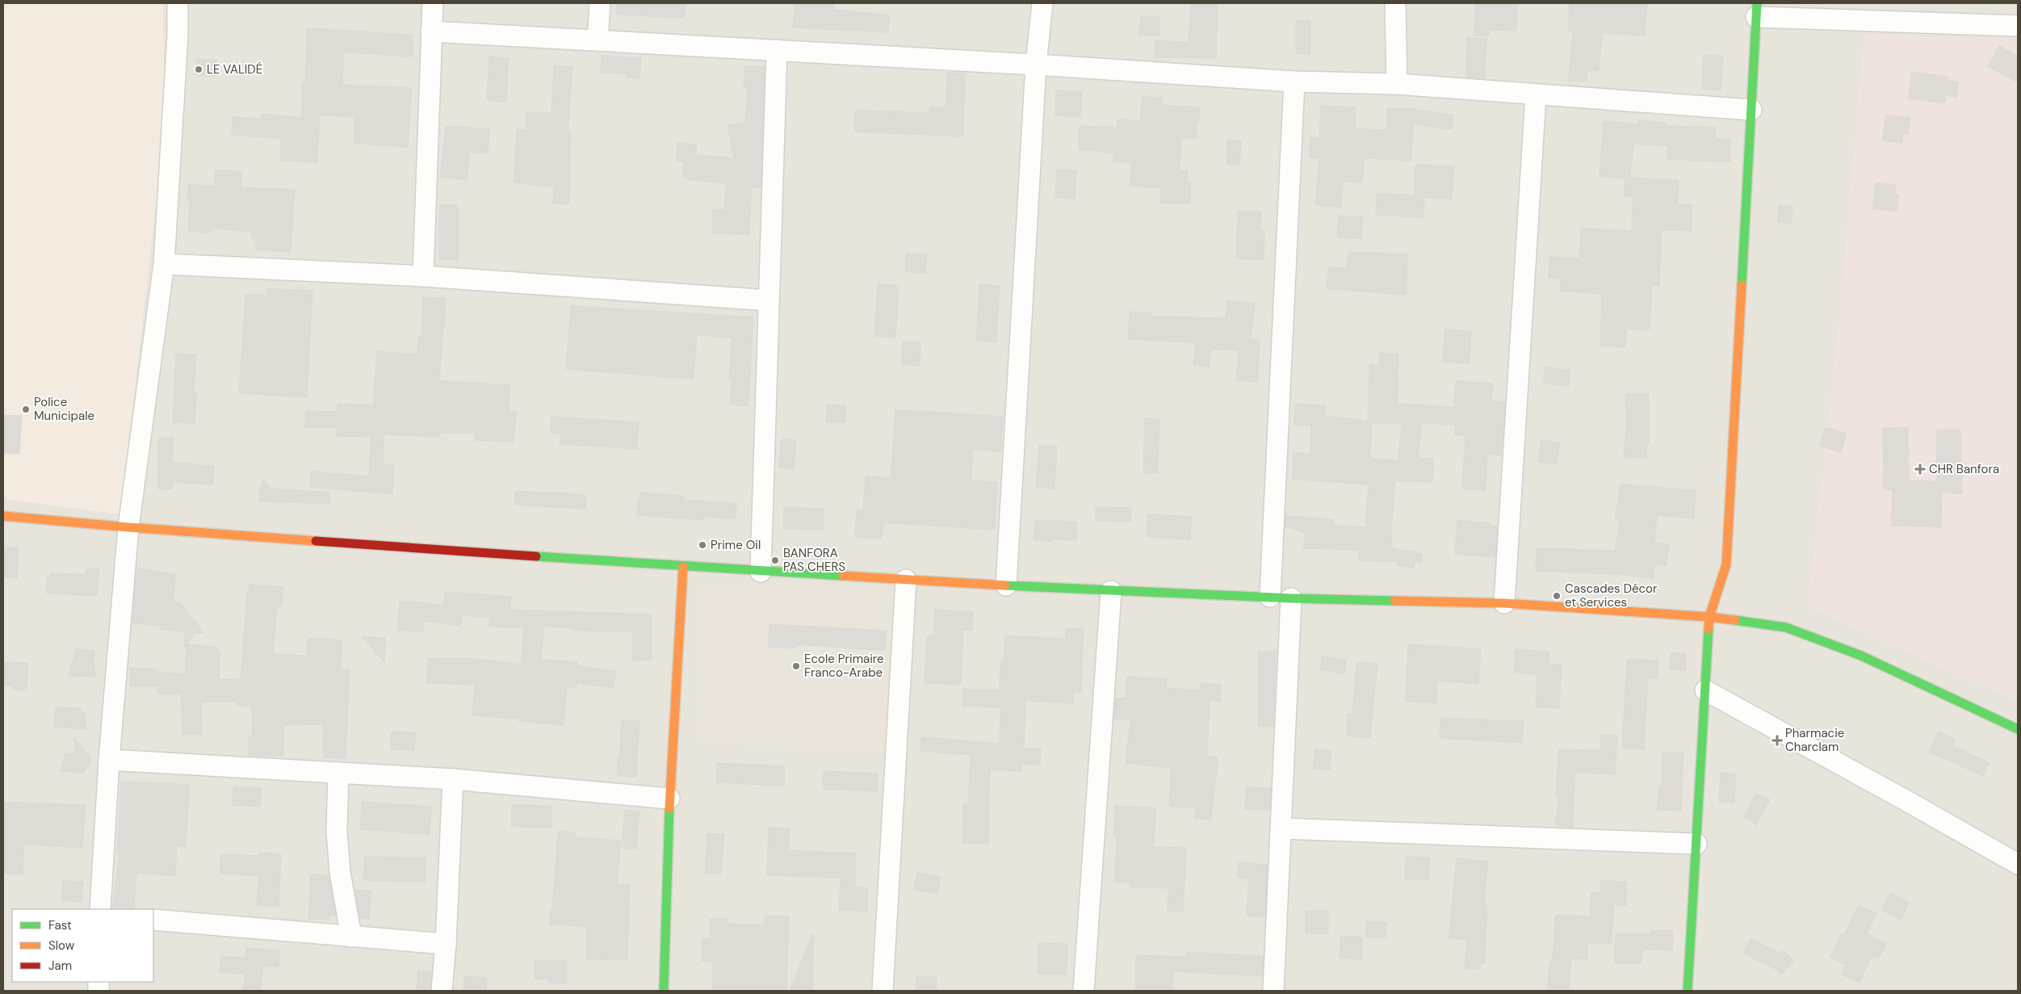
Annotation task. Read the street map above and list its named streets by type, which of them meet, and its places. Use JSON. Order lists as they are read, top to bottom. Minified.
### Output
{"places":{"other":["LE VALIDÉ","Police Municipale","Prime Oil","BANFORA PAS CHERS","Cascades Décor et Services","Ecole Primaire Franco-Arabe"],"health":["CHR Banfora","Pharmacie Charclam"]},"legend":["Fast","Slow","Jam"]}
